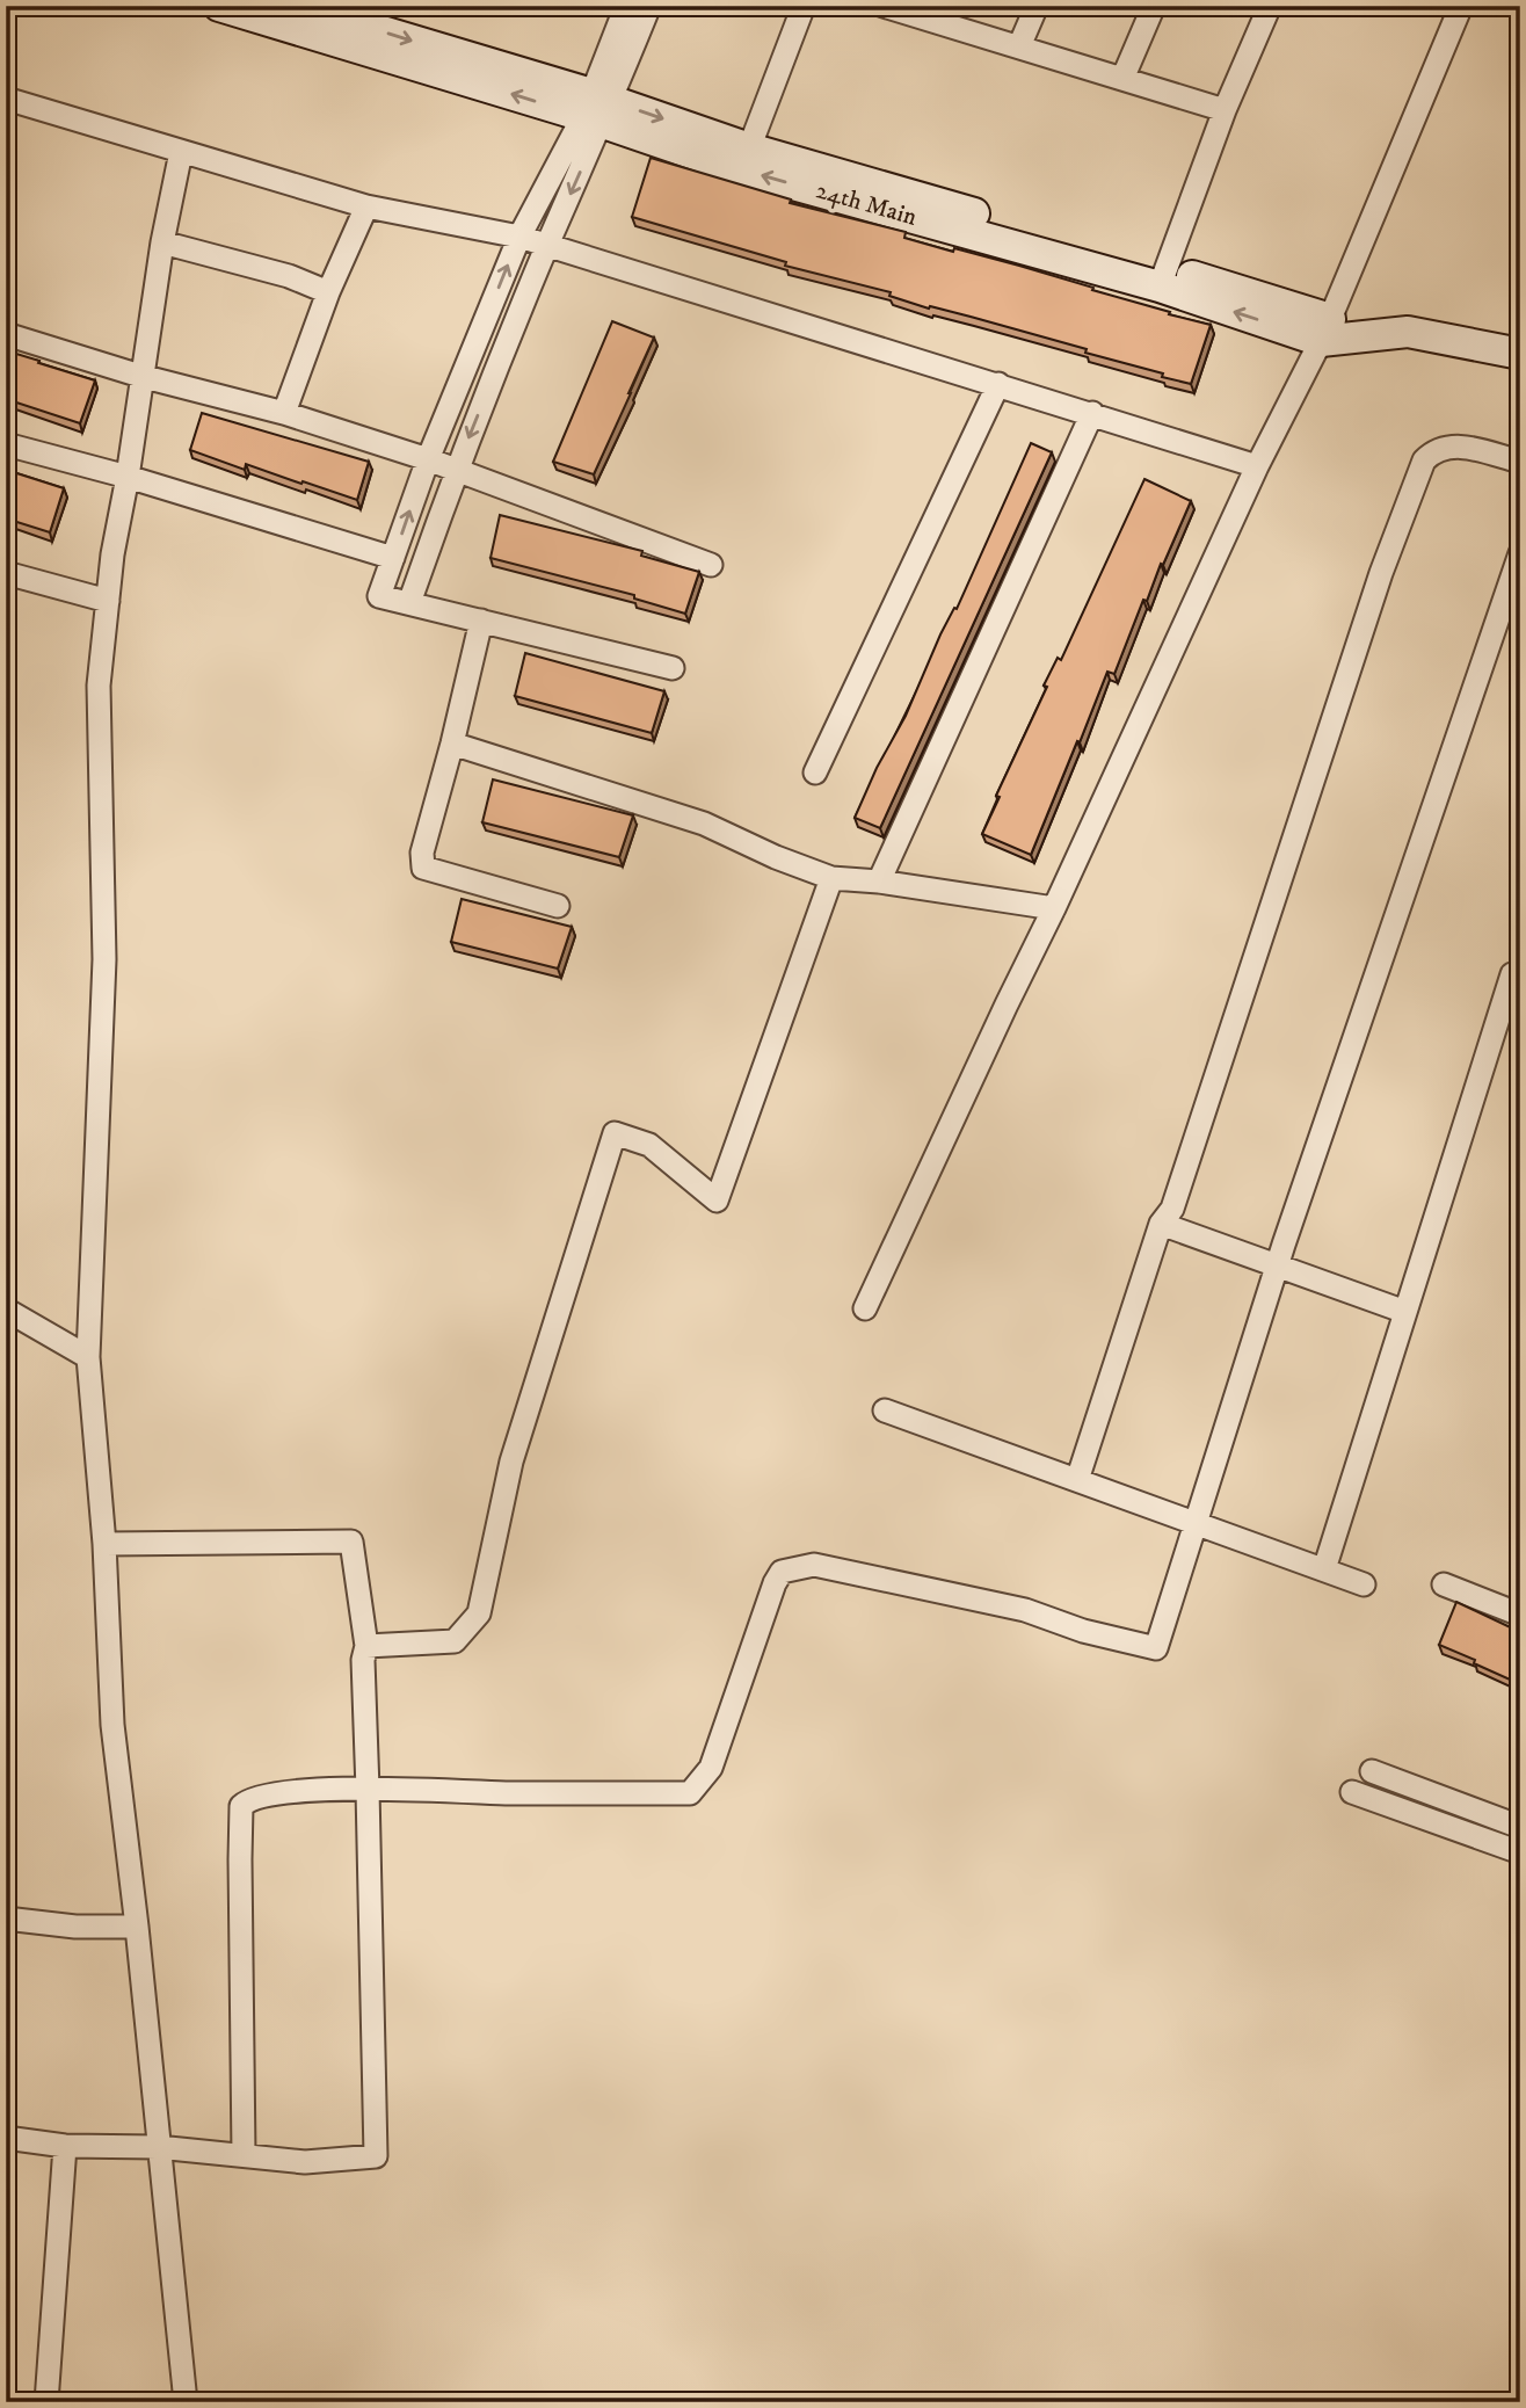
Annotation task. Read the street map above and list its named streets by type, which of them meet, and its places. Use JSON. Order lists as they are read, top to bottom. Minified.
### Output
{"streets":{"street":["24th Main"]}}
